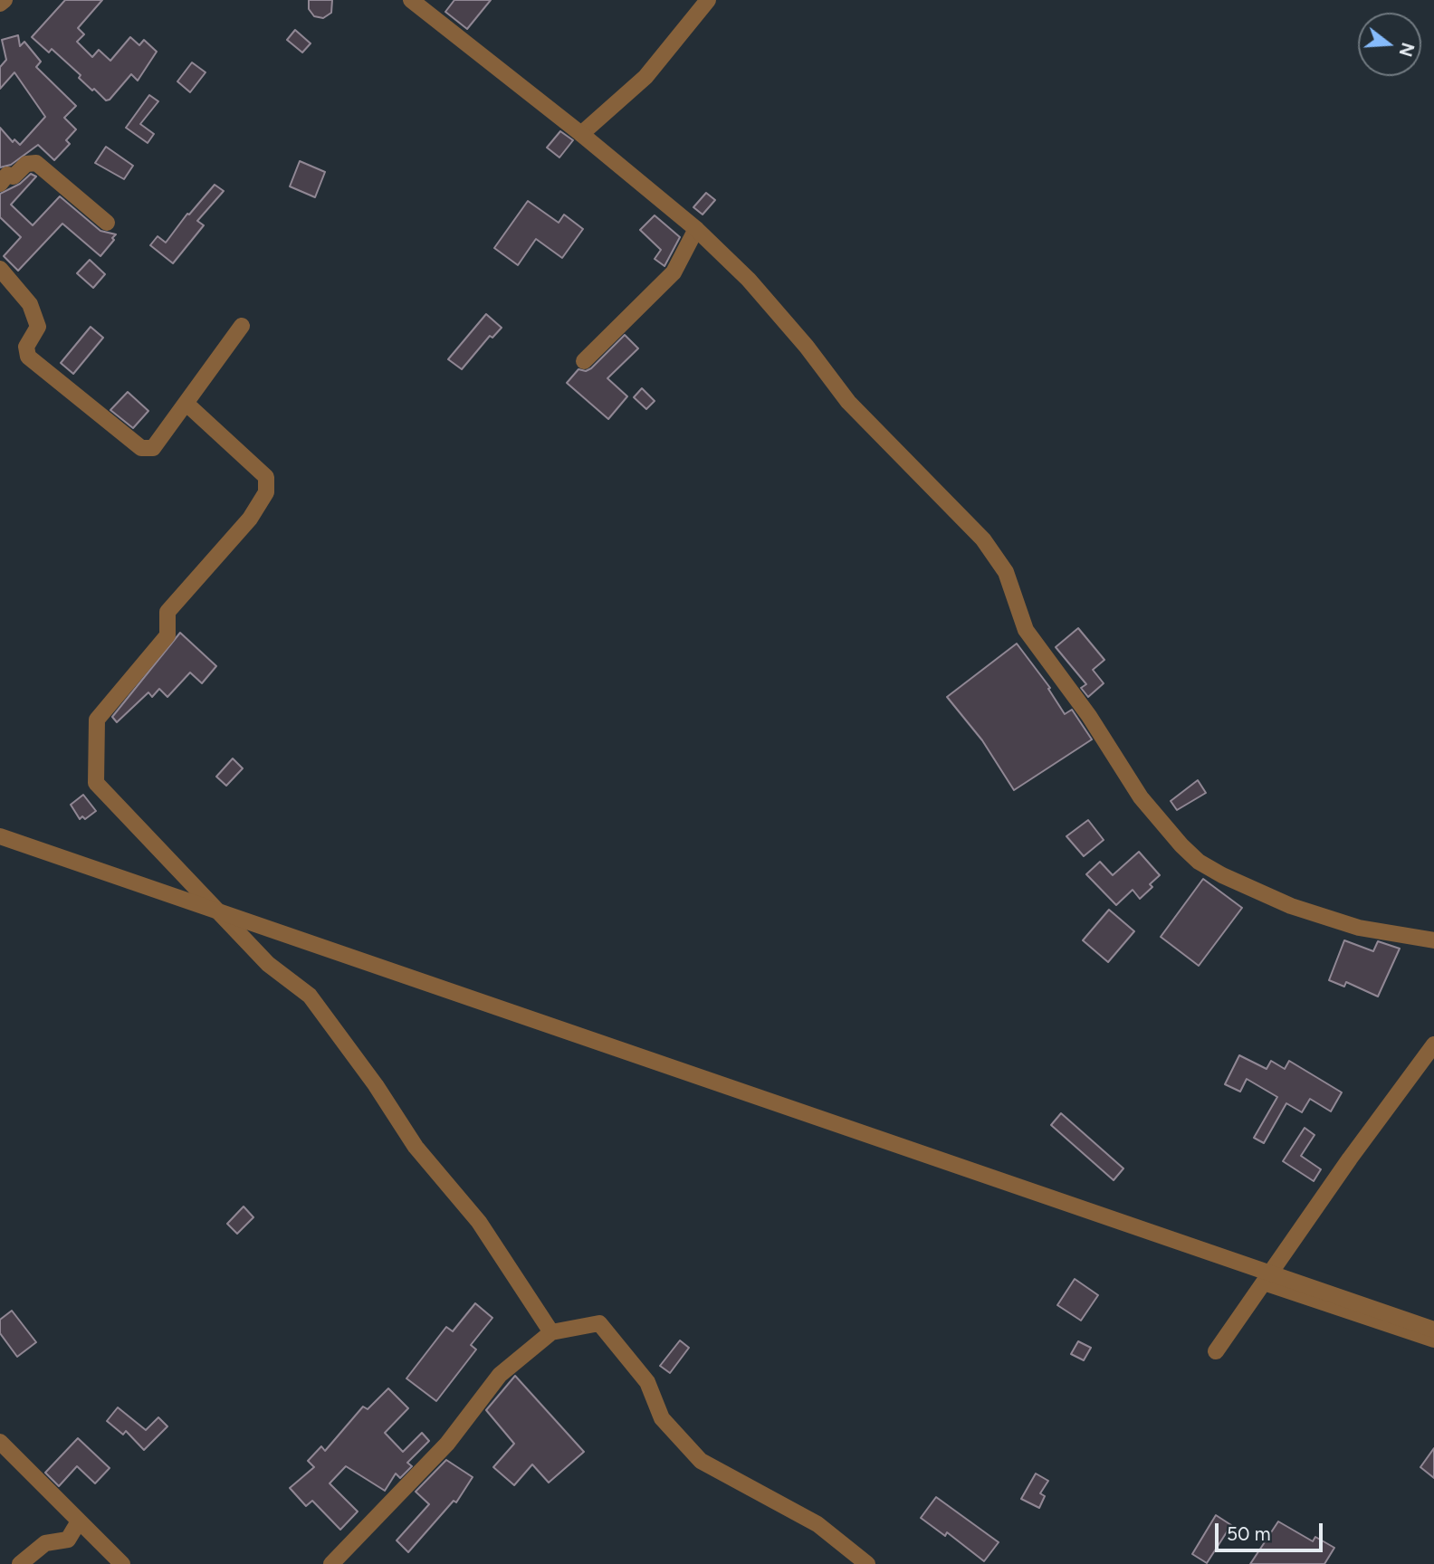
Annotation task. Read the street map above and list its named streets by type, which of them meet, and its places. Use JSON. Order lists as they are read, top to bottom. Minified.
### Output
{"scale_bar":"50 m","north":"right"}
